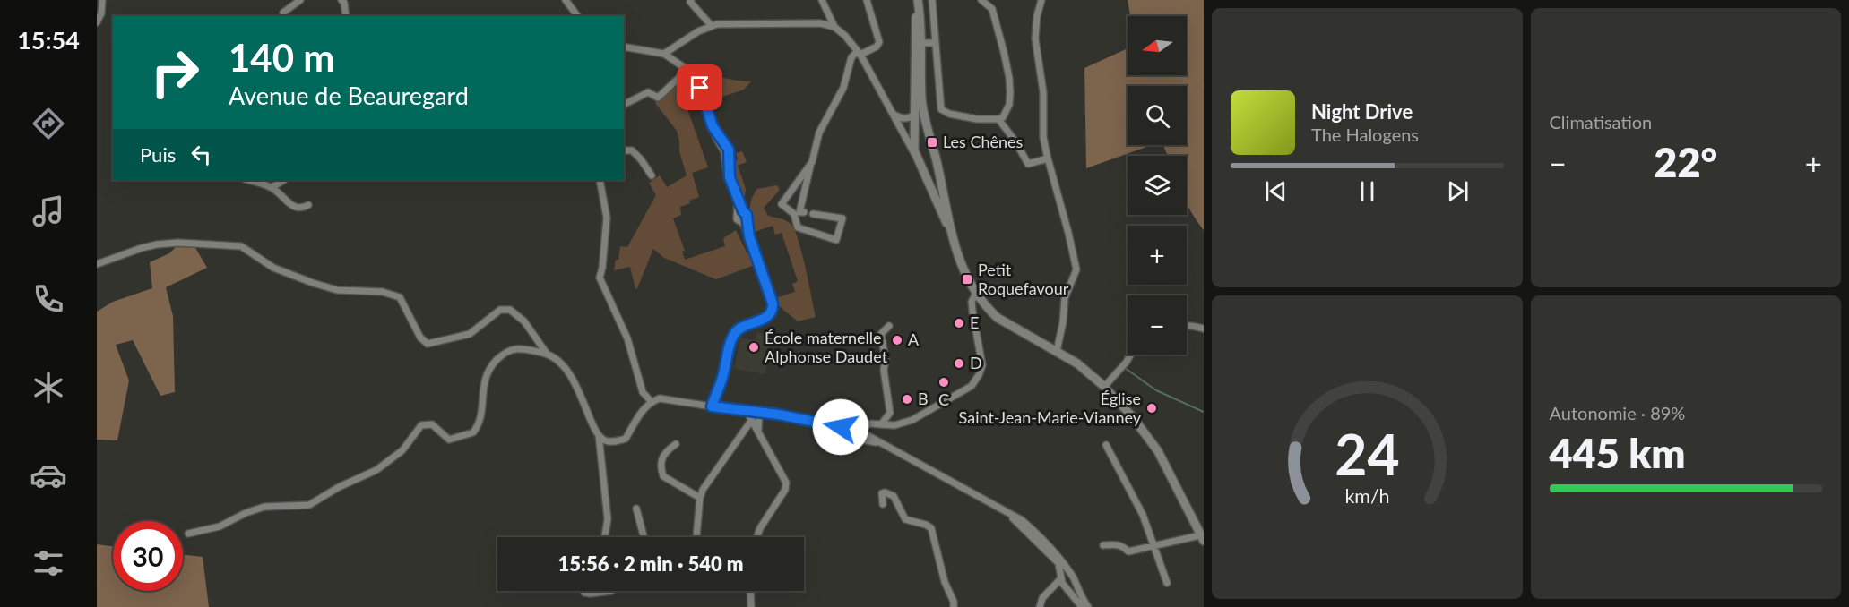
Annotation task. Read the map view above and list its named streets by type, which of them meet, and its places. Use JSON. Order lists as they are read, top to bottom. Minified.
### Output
{"places":{"transit":["Les Chênes","Petit Roquefavour"],"other":["E","A","École maternelle Alphonse Daudet","D","C","B","Église Saint-Jean-Marie-Vianney"]},"north":"left","page":{"tabs":"15:54","tile":["Climatisation",["Autonomie · 89%","445 km"]],"map_buttons":["+","−"],"turn":["140 m","Avenue de Beauregard"],"song":["Night Drive","The Halogens"],"then":"Puis","heat":["−","22°","+"],"limit":"30","trip":"15:56 · 2 min · 540 m","gauge":["24","km/h"]}}
